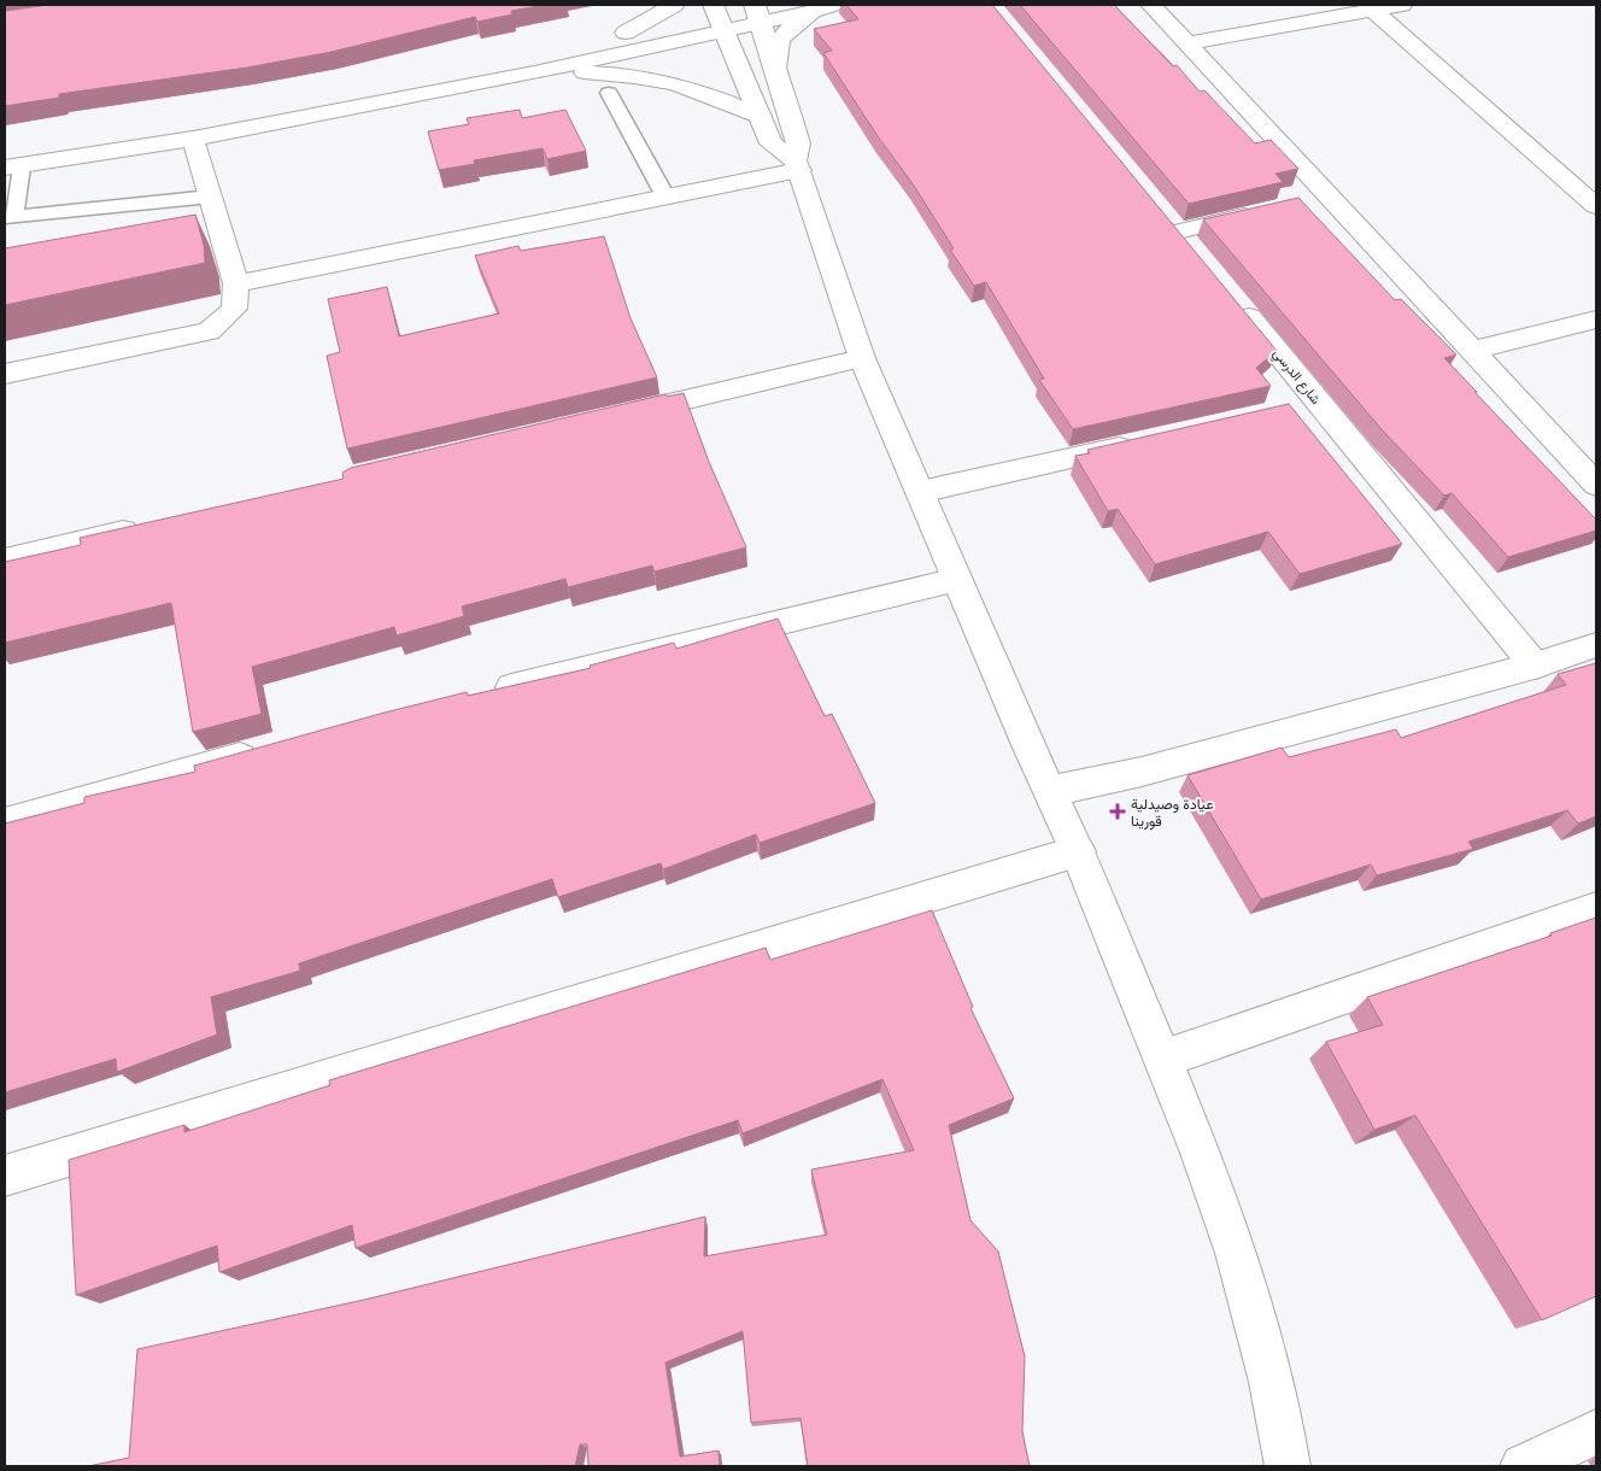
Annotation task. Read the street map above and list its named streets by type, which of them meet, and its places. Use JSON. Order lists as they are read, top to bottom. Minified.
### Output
{"streets":{"street":["شارع الدرسي"]},"places":{"health":["عيادة وصيدلية قورينا"]}}
